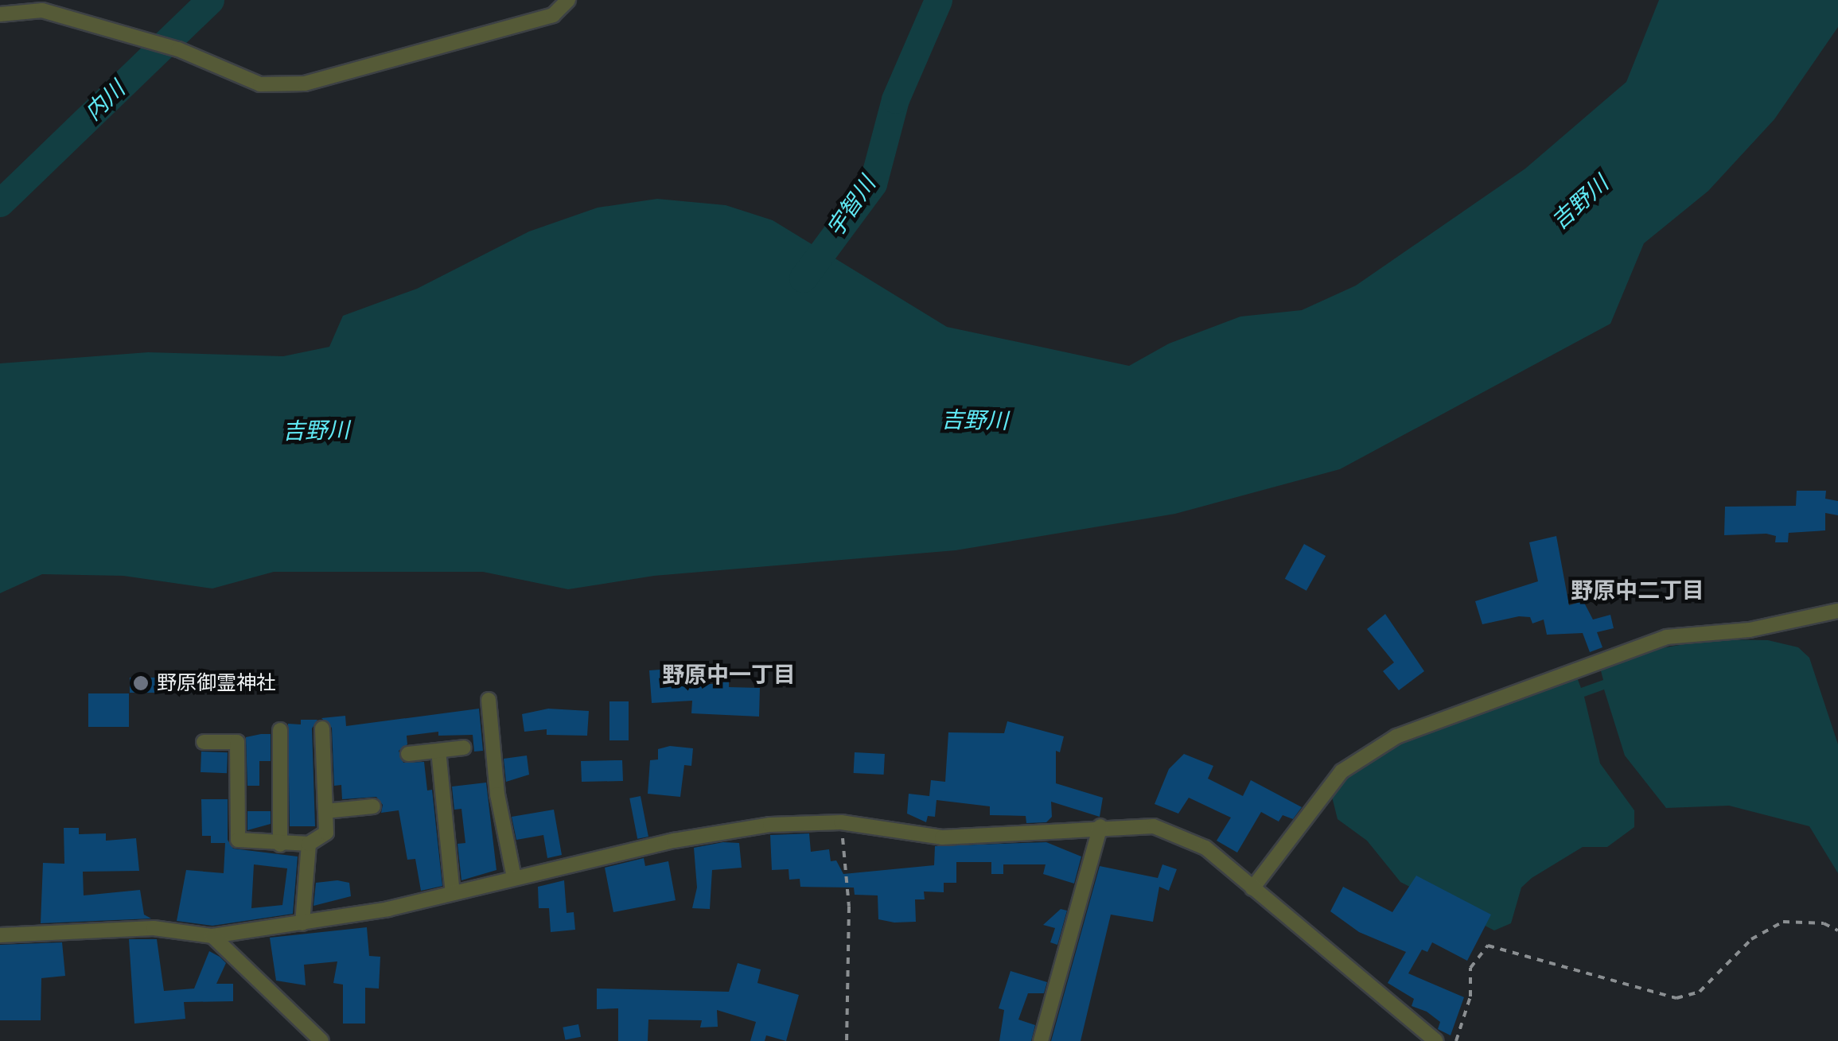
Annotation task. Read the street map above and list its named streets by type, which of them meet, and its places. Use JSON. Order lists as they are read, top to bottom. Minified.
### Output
{"districts":["野原中二丁目","野原中一丁目"],"water":["内川","吉野川","宇智川"],"places":["野原御霊神社"]}
